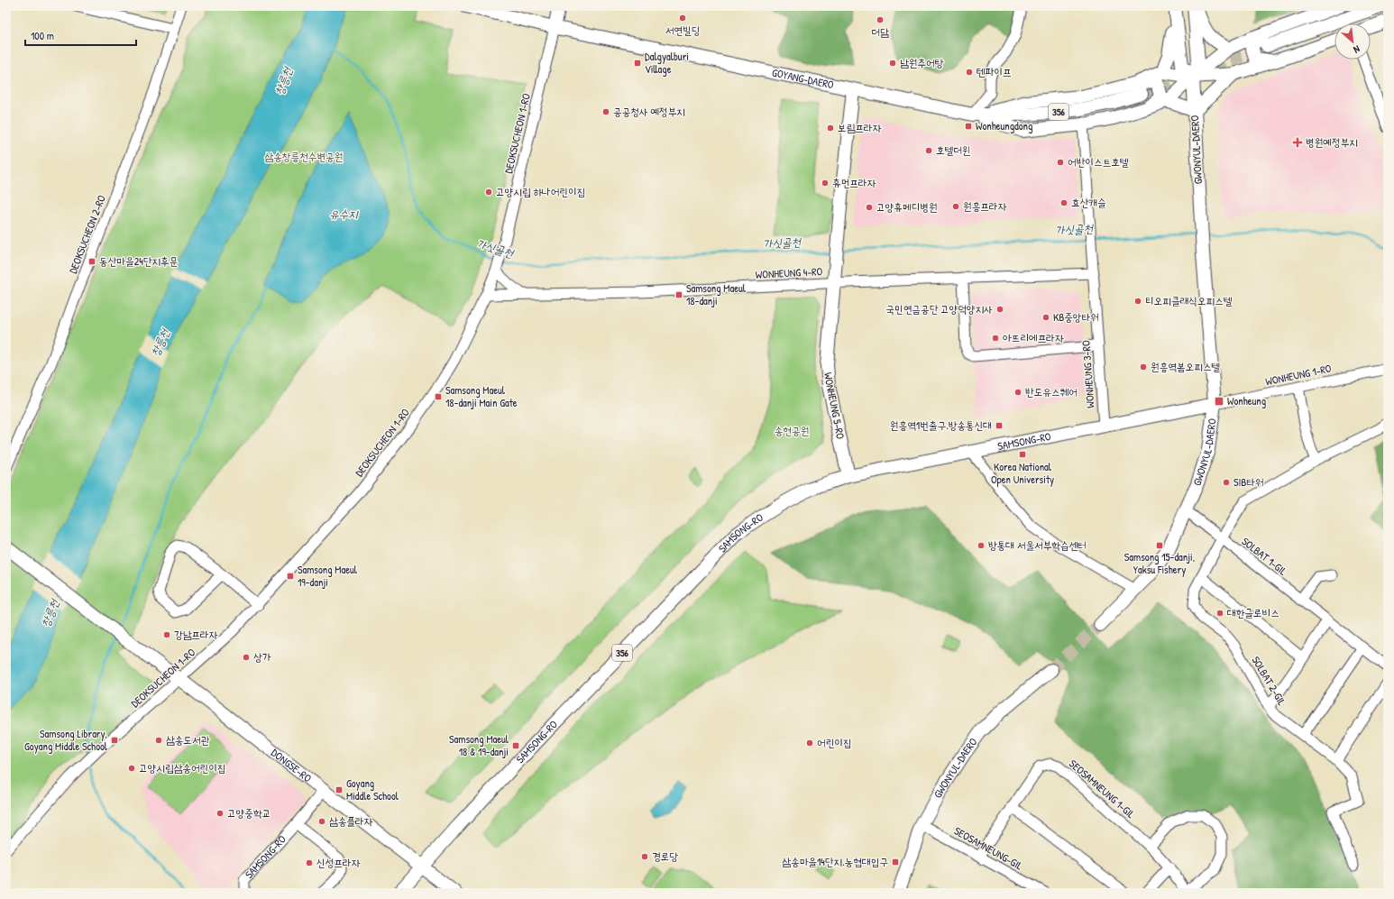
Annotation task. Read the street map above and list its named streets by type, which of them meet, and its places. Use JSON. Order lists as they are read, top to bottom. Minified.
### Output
{"streets":{"main road":["GOYANG-DAERO","356","GWONYUL-DAERO","WONHEUNG 5-RO","SAMSONG-RO","DONGSE-RO"],"street":["DEOKSUCHEON 1-RO","DEOKSUCHEON 2-RO","WONHEUNG 4-RO","WONHEUNG 3-RO","WONHEUNG 1-RO","SOLBAT 1-GIL","SOLBAT 2-GIL","SEOSAMNEUNG 1-GIL","SEOSAMNEUNG-GIL"]},"crossings":[["GOYANG-DAERO","DEOKSUCHEON 1-RO"],["GOYANG-DAERO","WONHEUNG 5-RO"],["DEOKSUCHEON 1-RO","WONHEUNG 4-RO"],["DEOKSUCHEON 1-RO","DONGSE-RO"],["GWONYUL-DAERO","WONHEUNG 1-RO"],["GWONYUL-DAERO","SAMSONG-RO"],["GWONYUL-DAERO","SOLBAT 1-GIL"],["GWONYUL-DAERO","SEOSAMNEUNG-GIL"],["WONHEUNG 4-RO","WONHEUNG 3-RO"],["WONHEUNG 4-RO","WONHEUNG 5-RO"],["WONHEUNG 3-RO","SAMSONG-RO"],["WONHEUNG 1-RO","SAMSONG-RO"],["WONHEUNG 5-RO","SAMSONG-RO"],["SAMSONG-RO","DONGSE-RO"],["SOLBAT 1-GIL","SOLBAT 2-GIL"],["SEOSAMNEUNG 1-GIL","SEOSAMNEUNG-GIL"]],"water":["창릉천","유수지","가싯골천"],"parks":["삼송창릉천수변공원","송현공원"],"places":{"other":["서연빌딩","더담","남원추어탕","텐파이프","공공청사 예정부지","보림프라자","호텔더윈","어반이스트호텔","휴먼프라자","고양시립 하나어린이집","효산캐슬","원흥프라자","고양휴메디병원","티오피클래식오피스텔","국민연금공단 고양덕양지사","KB중앙타워","아뜨리에프라자","원흥역봄오피스텔","반도유스퀘어","SIB타워","방통대 서울서부학습센터","대한글로비스","강남프라자","상가","삼송도서관","어린이집","고양시립삼송어린이집","고양중학교","삼송플라자","경로당","신성프라자"],"transit":["Dalgyalburi Village","Wonheungdong","동산마을24단지후문","Samsong Maeul 18-danji","Samsong Maeul 18-danji Main Gate","Wonheung","원흥역1번출구.방송통신대","Korea National Open University","Samsong 15-danji, Yaksu Fishery","Samsong Maeul 19-danji","Samsong Library, Goyang Middle School","Samsong Maeul 18 & 19-danji","Goyang Middle School","삼송마을14단지.농협대입구"],"health":["병원예정부지"]},"scale_bar":"100 m","north":"bottom right"}
